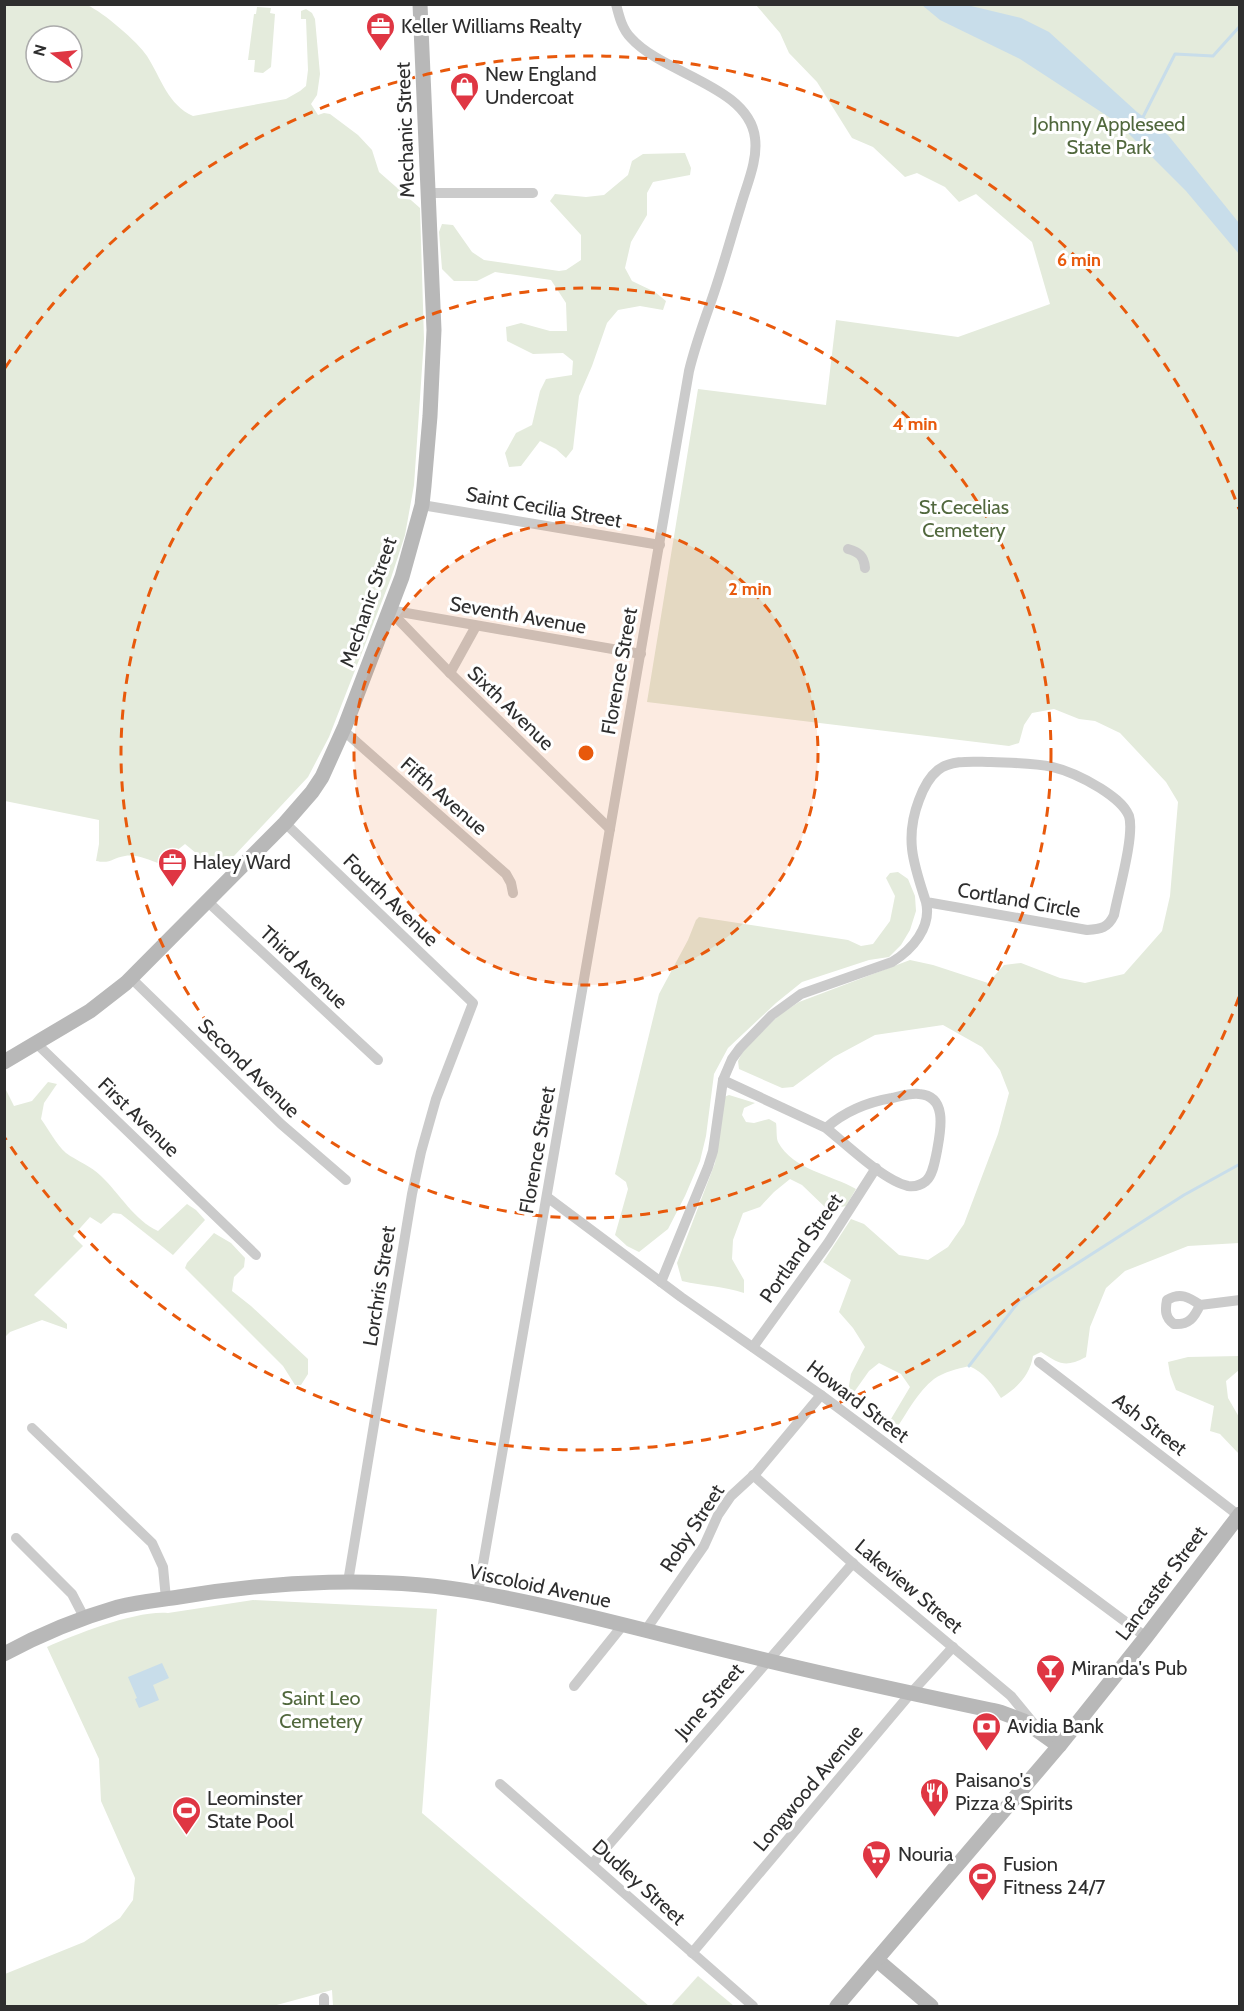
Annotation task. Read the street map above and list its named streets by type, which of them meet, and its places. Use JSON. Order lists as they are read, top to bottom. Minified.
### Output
{"streets":{"main road":["Mechanic Street","Lancaster Street","Viscoloid Avenue"],"street":["Saint Cecilia Street","Seventh Avenue","Florence Street","Sixth Avenue","Fifth Avenue","Fourth Avenue","Cortland Circle","Third Avenue","Second Avenue","First Avenue","Portland Street","Lorchris Street","Howard Street","Ash Street","Roby Street","Lakeview Street","June Street","Longwood Avenue","Dudley Street"]},"crossings":[["Mechanic Street","Saint Cecilia Street"],["Mechanic Street","Seventh Avenue"],["Mechanic Street","Sixth Avenue"],["Mechanic Street","Fifth Avenue"],["Mechanic Street","Fourth Avenue"],["Mechanic Street","Third Avenue"],["Mechanic Street","Second Avenue"],["Mechanic Street","First Avenue"],["Saint Cecilia Street","Florence Street"],["Seventh Avenue","Florence Street"],["Seventh Avenue","Sixth Avenue"],["Florence Street","Sixth Avenue"],["Florence Street","Howard Street"],["Florence Street","Viscoloid Avenue"],["Fourth Avenue","Lorchris Street"],["Cortland Circle","Howard Street"],["Portland Street","Howard Street"],["Lorchris Street","Viscoloid Avenue"],["Howard Street","Roby Street"],["Howard Street","Lancaster Street"],["Ash Street","Lancaster Street"],["Roby Street","Viscoloid Avenue"],["Roby Street","Lakeview Street"],["Lancaster Street","Viscoloid Avenue"],["Viscoloid Avenue","Lakeview Street"],["Viscoloid Avenue","June Street"],["Viscoloid Avenue","Longwood Avenue"],["Lakeview Street","June Street"],["Lakeview Street","Longwood Avenue"],["June Street","Dudley Street"],["Longwood Avenue","Dudley Street"]],"parks":["Johnny Appleseed State Park","St.Cecelias Cemetery","Saint Leo Cemetery"],"places":{"office":["Keller Williams Realty","Haley Ward"],"shop":["New England Undercoat"],"bar":["Miranda's Pub"],"bank":["Avidia Bank"],"restaurant":["Paisano's Pizza & Spirits"],"sports":["Leominster State Pool","Fusion Fitness 24/7"],"supermarket":["Nouria"]},"north":"left","rings":["6 min","4 min","2 min"]}
